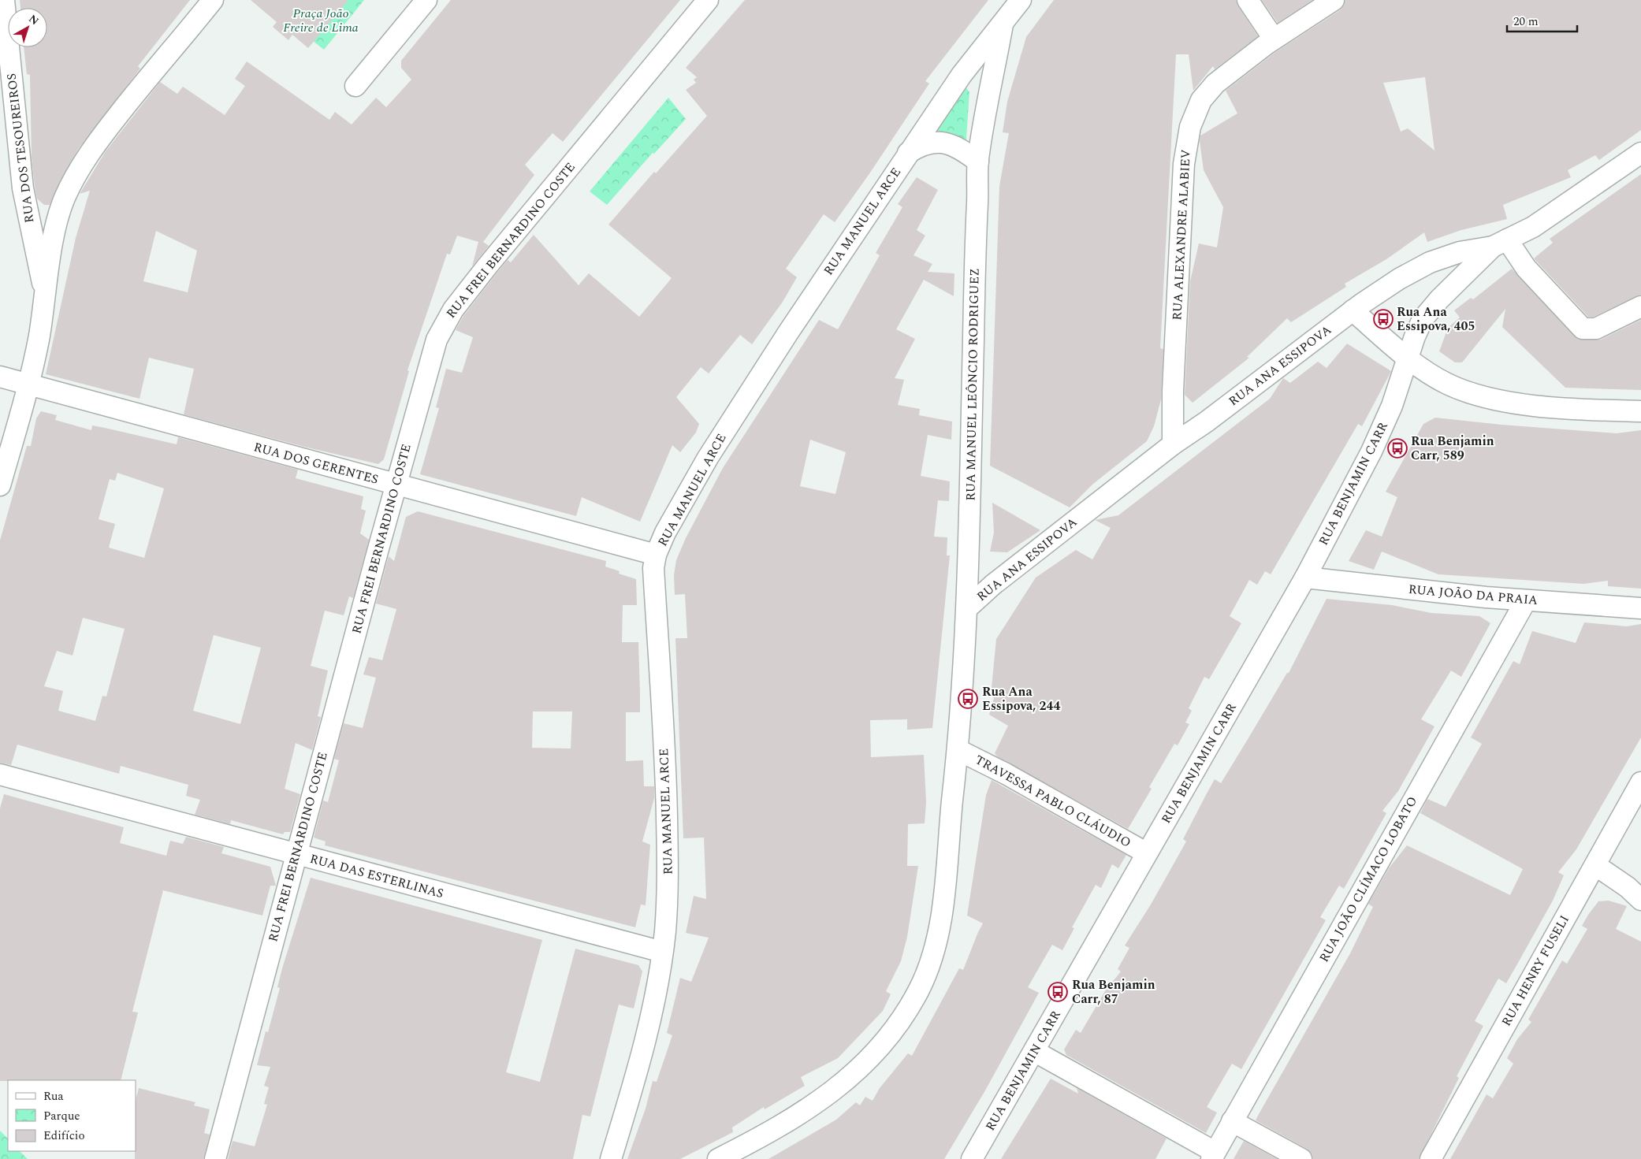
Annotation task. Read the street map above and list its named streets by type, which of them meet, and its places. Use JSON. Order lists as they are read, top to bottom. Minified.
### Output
{"streets":{"street":["RUA DOS TESOUREIROS","RUA MANUEL ARCE","RUA ALEXANDRE ALABIEV","RUA FREI BERNARDINO COSTE","RUA ANA ESSIPOVA","RUA MANUEL LEÔNCIO RODRIGUEZ","RUA DOS GERENTES","RUA BENJAMIN CARR","RUA JOÃO DA PRAIA","TRAVESSA PABLO CLÁUDIO","RUA DAS ESTERLINAS","RUA JOÃO CLÍMACO LOBATO","RUA HENRY FUSELI"]},"crossings":[["RUA MANUEL ARCE","RUA MANUEL LEÔNCIO RODRIGUEZ"],["RUA MANUEL ARCE","RUA DOS GERENTES"],["RUA MANUEL ARCE","RUA DAS ESTERLINAS"],["RUA ALEXANDRE ALABIEV","RUA ANA ESSIPOVA"],["RUA FREI BERNARDINO COSTE","RUA DOS GERENTES"],["RUA FREI BERNARDINO COSTE","RUA DAS ESTERLINAS"],["RUA ANA ESSIPOVA","RUA MANUEL LEÔNCIO RODRIGUEZ"],["RUA ANA ESSIPOVA","RUA BENJAMIN CARR"],["RUA ANA ESSIPOVA","TRAVESSA PABLO CLÁUDIO"],["RUA BENJAMIN CARR","RUA JOÃO DA PRAIA"],["RUA BENJAMIN CARR","TRAVESSA PABLO CLÁUDIO"],["RUA JOÃO DA PRAIA","RUA JOÃO CLÍMACO LOBATO"]],"parks":["Praça João Freire de Lima"],"places":{"bus stop":["Rua Ana Essipova, 405","Rua Benjamin Carr, 589","Rua Ana Essipova, 244","Rua Benjamin Carr, 87"]},"legend":["Rua","Parque","Edifício"],"scale_bar":"20 m","north":"top right"}
